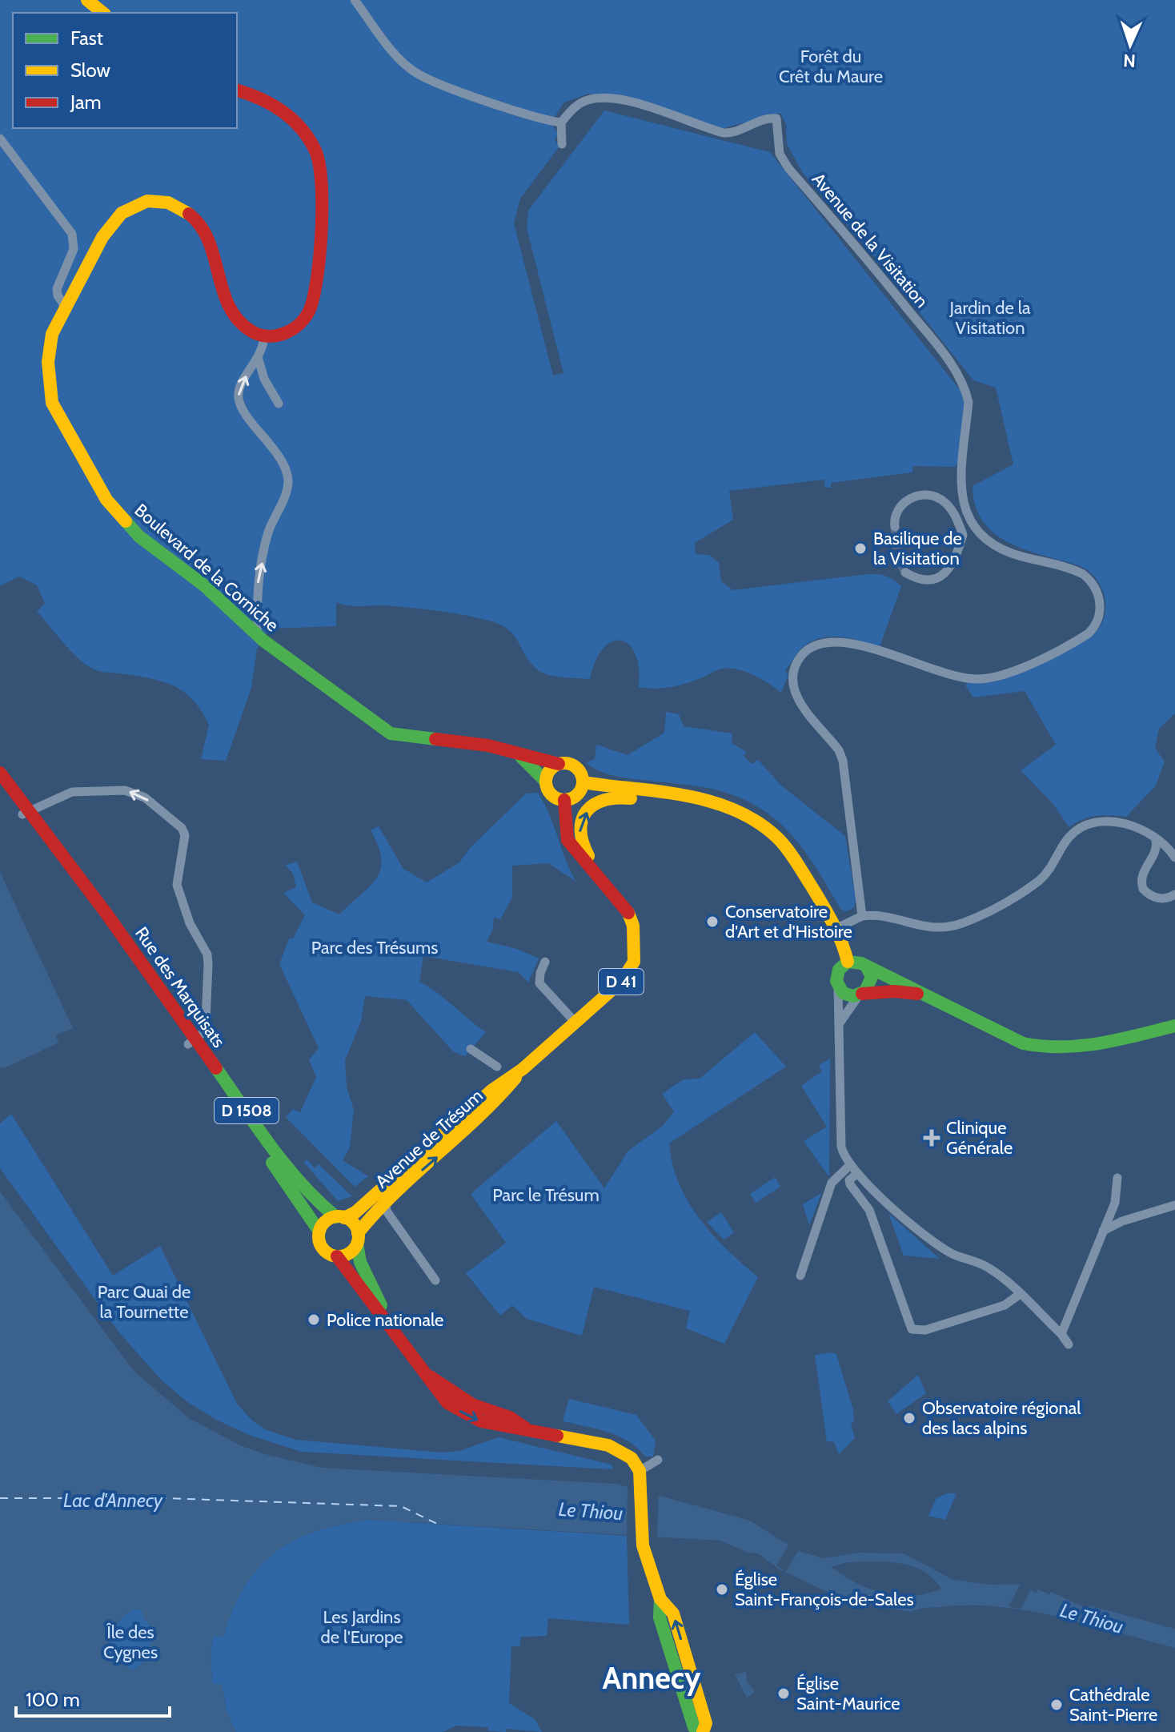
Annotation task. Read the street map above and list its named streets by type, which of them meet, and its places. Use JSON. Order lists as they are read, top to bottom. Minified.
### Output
{"streets":{"main road":["Boulevard de la Corniche","D 41","Rue des Marquisats","D 1508","Avenue de Trésum"],"street":["Avenue de la Visitation"]},"crossings":[["Boulevard de la Corniche","Avenue de Trésum"],["Rue des Marquisats","Avenue de Trésum"]],"districts":["Annecy"],"water":["Lac d'Annecy","Le Thiou"],"parks":["Forêt du Crêt du Maure","Jardin de la Visitation","Parc des Trésums","Parc le Trésum","Parc Quai de la Tournette","Les Jardins de l'Europe","Île des Cygnes"],"places":{"other":["Basilique de la Visitation","Conservatoire d'Art et d'Histoire","Police nationale","Observatoire régional des lacs alpins","Église Saint-François-de-Sales","Église Saint-Maurice","Cathédrale Saint-Pierre"],"health":["Clinique Générale"]},"legend":["Fast","Slow","Jam"],"scale_bar":"100 m","north":"bottom"}
